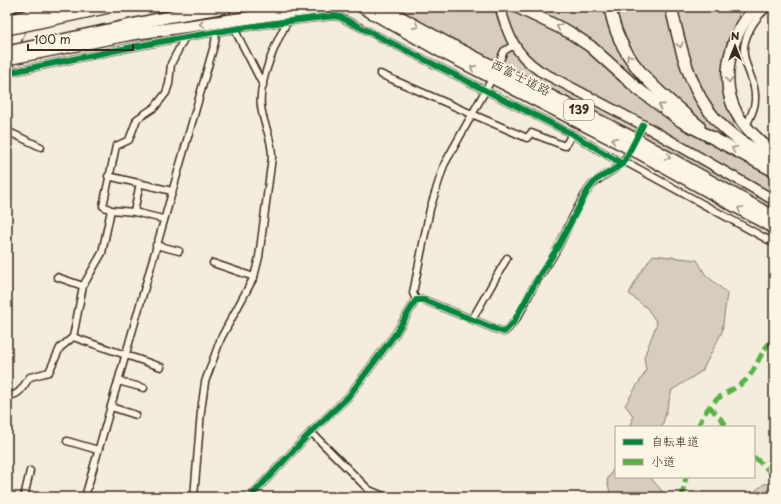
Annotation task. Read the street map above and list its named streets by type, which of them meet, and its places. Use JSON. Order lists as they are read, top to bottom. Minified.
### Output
{"streets":{"highway":["西富士道路","139"]},"legend":["自転車道","小道"],"scale_bar":"100 m","north":"top"}
